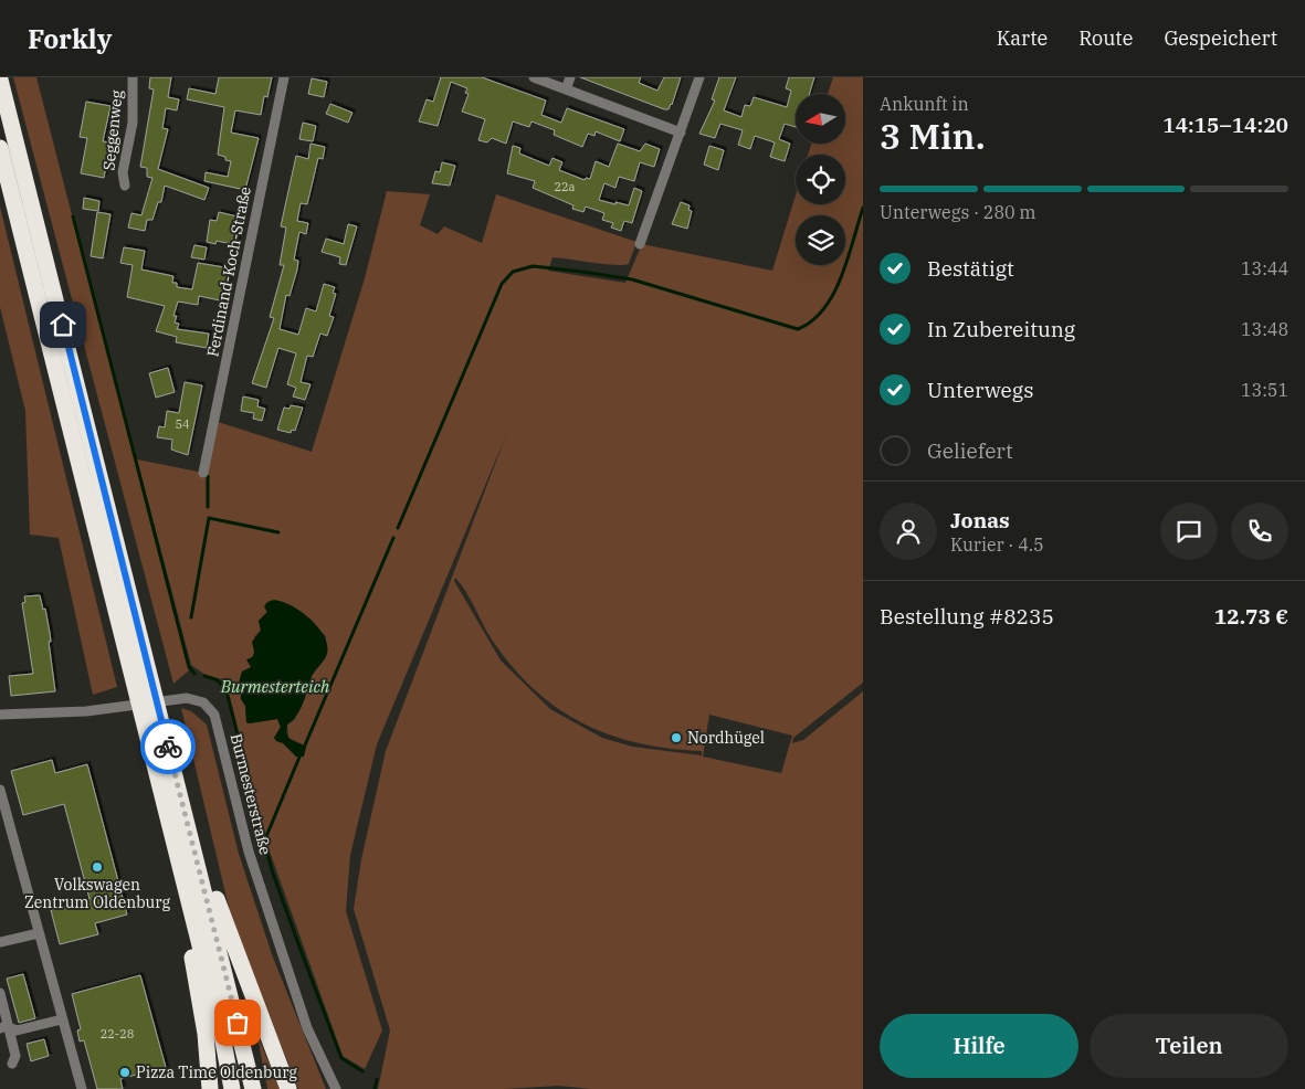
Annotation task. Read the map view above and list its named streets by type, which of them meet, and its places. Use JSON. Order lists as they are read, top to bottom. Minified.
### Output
{"streets":{"street":["Seggenweg","Ferdinand-Koch-Straße","Burmesterstraße"]},"water":["Burmesterteich"],"places":["Nordhügel","Volkswagen Zentrum Oldenburg","Pizza Time Oldenburg"],"house_numbers":["22a","54","22-28"],"north":"left","page":{"header":"Forkly","nav":["Karte","Route","Gespeichert"],"heading":["3 Min.","Ankunft in","14:15–14:20"],"panel":["Jonas","Kurier · 4.5","Bestellung #8235","12.73 €"],"bar":"Unterwegs · 280 m","list":[["Bestätigt","13:44"],["In Zubereitung","13:48"],["Unterwegs","13:51"],"Geliefert"],"buttons":["Hilfe","Teilen"]}}
